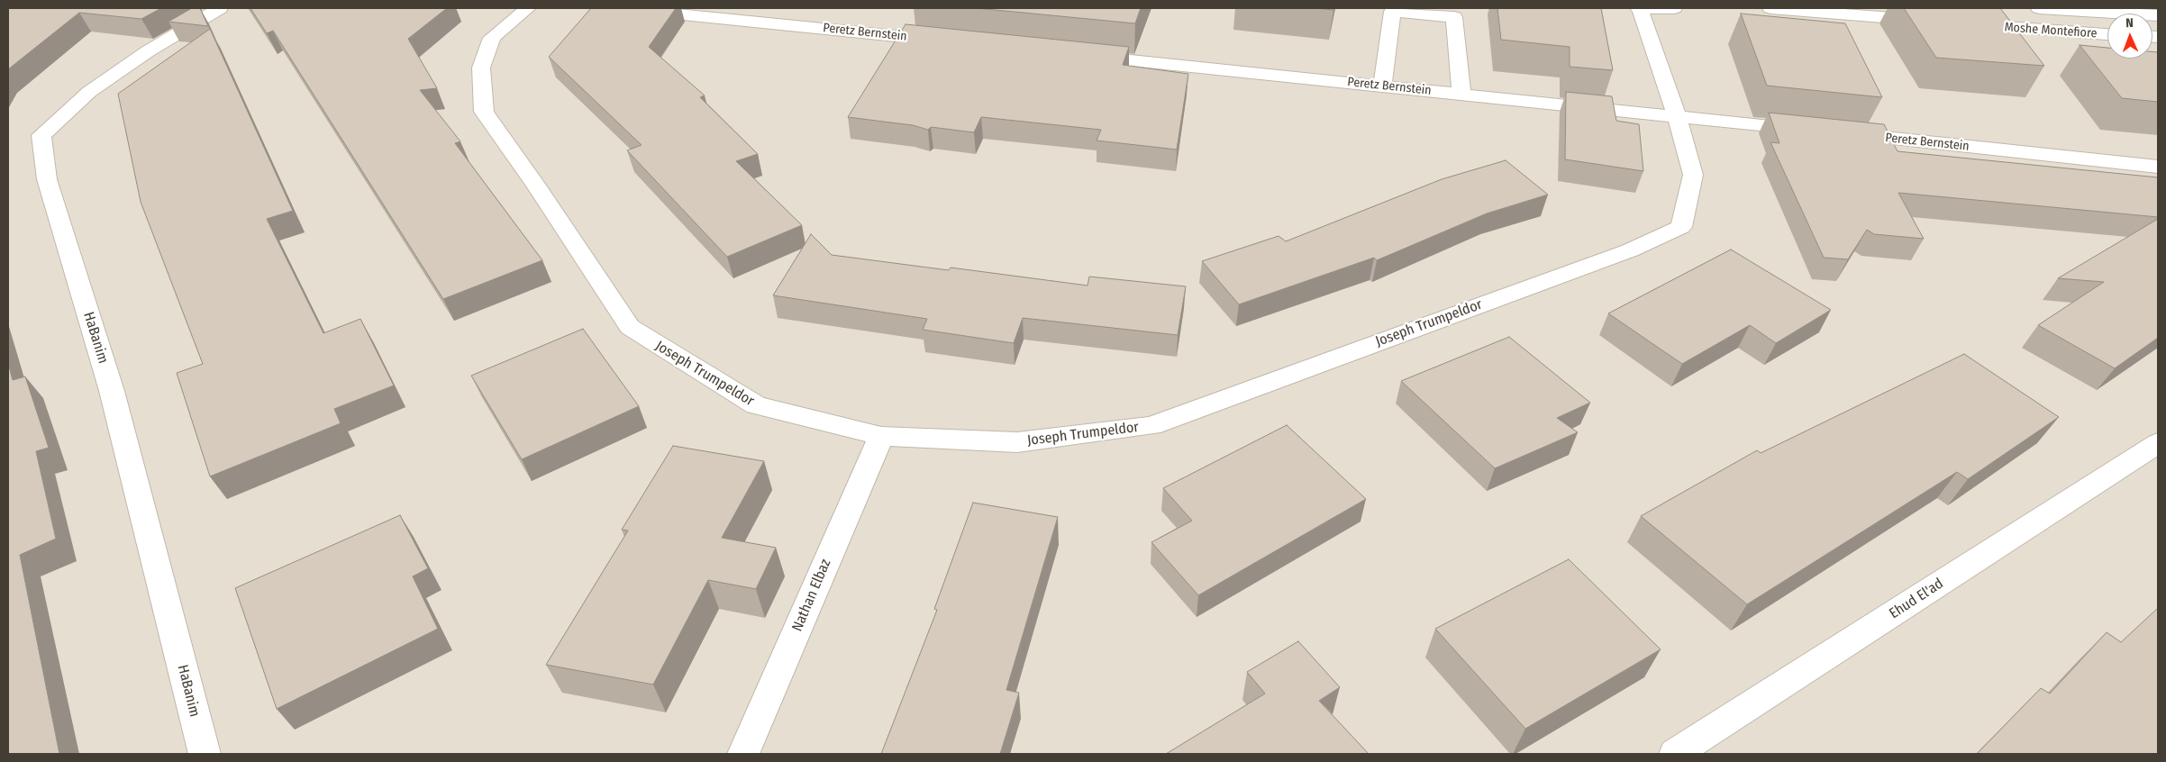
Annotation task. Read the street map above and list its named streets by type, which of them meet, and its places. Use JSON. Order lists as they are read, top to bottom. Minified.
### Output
{"streets":{"street":["Moshe Montefiore","Peretz Bernstein","Joseph Trumpeldor","HaBanim","Nathan Elbaz","Ehud El'ad"]},"crossings":[["Peretz Bernstein","Joseph Trumpeldor"],["Joseph Trumpeldor","Nathan Elbaz"]],"north":"top"}
